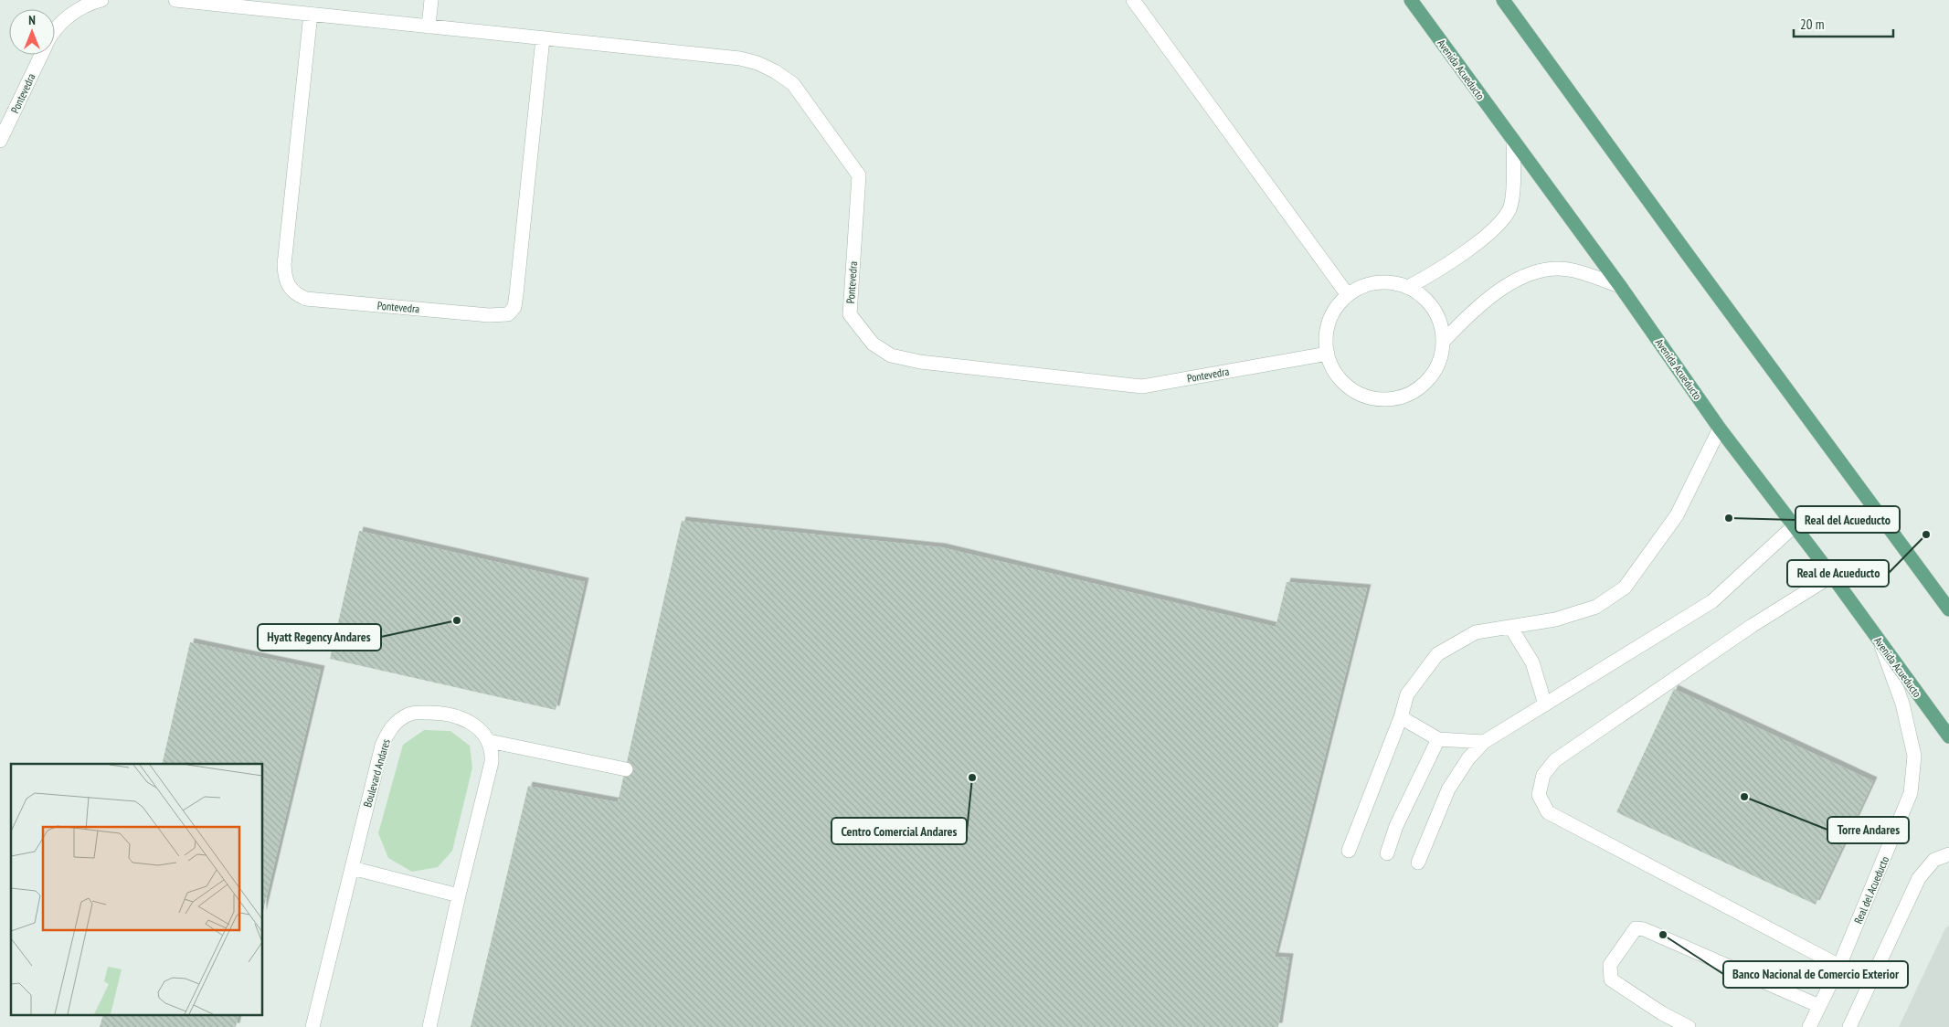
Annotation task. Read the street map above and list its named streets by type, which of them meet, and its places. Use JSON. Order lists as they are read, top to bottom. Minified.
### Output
{"streets":{"main road":["Avenida Acueducto"],"street":["Pontevedra","Boulevard Andares","Real del Acueducto"]},"crossings":[["Avenida Acueducto","Real del Acueducto"]],"places":["Real del Acueducto","Real de Acueducto","Hyatt Regency Andares","Centro Comercial Andares","Torre Andares","Banco Nacional de Comercio Exterior"],"scale_bar":"20 m","north":"top"}
